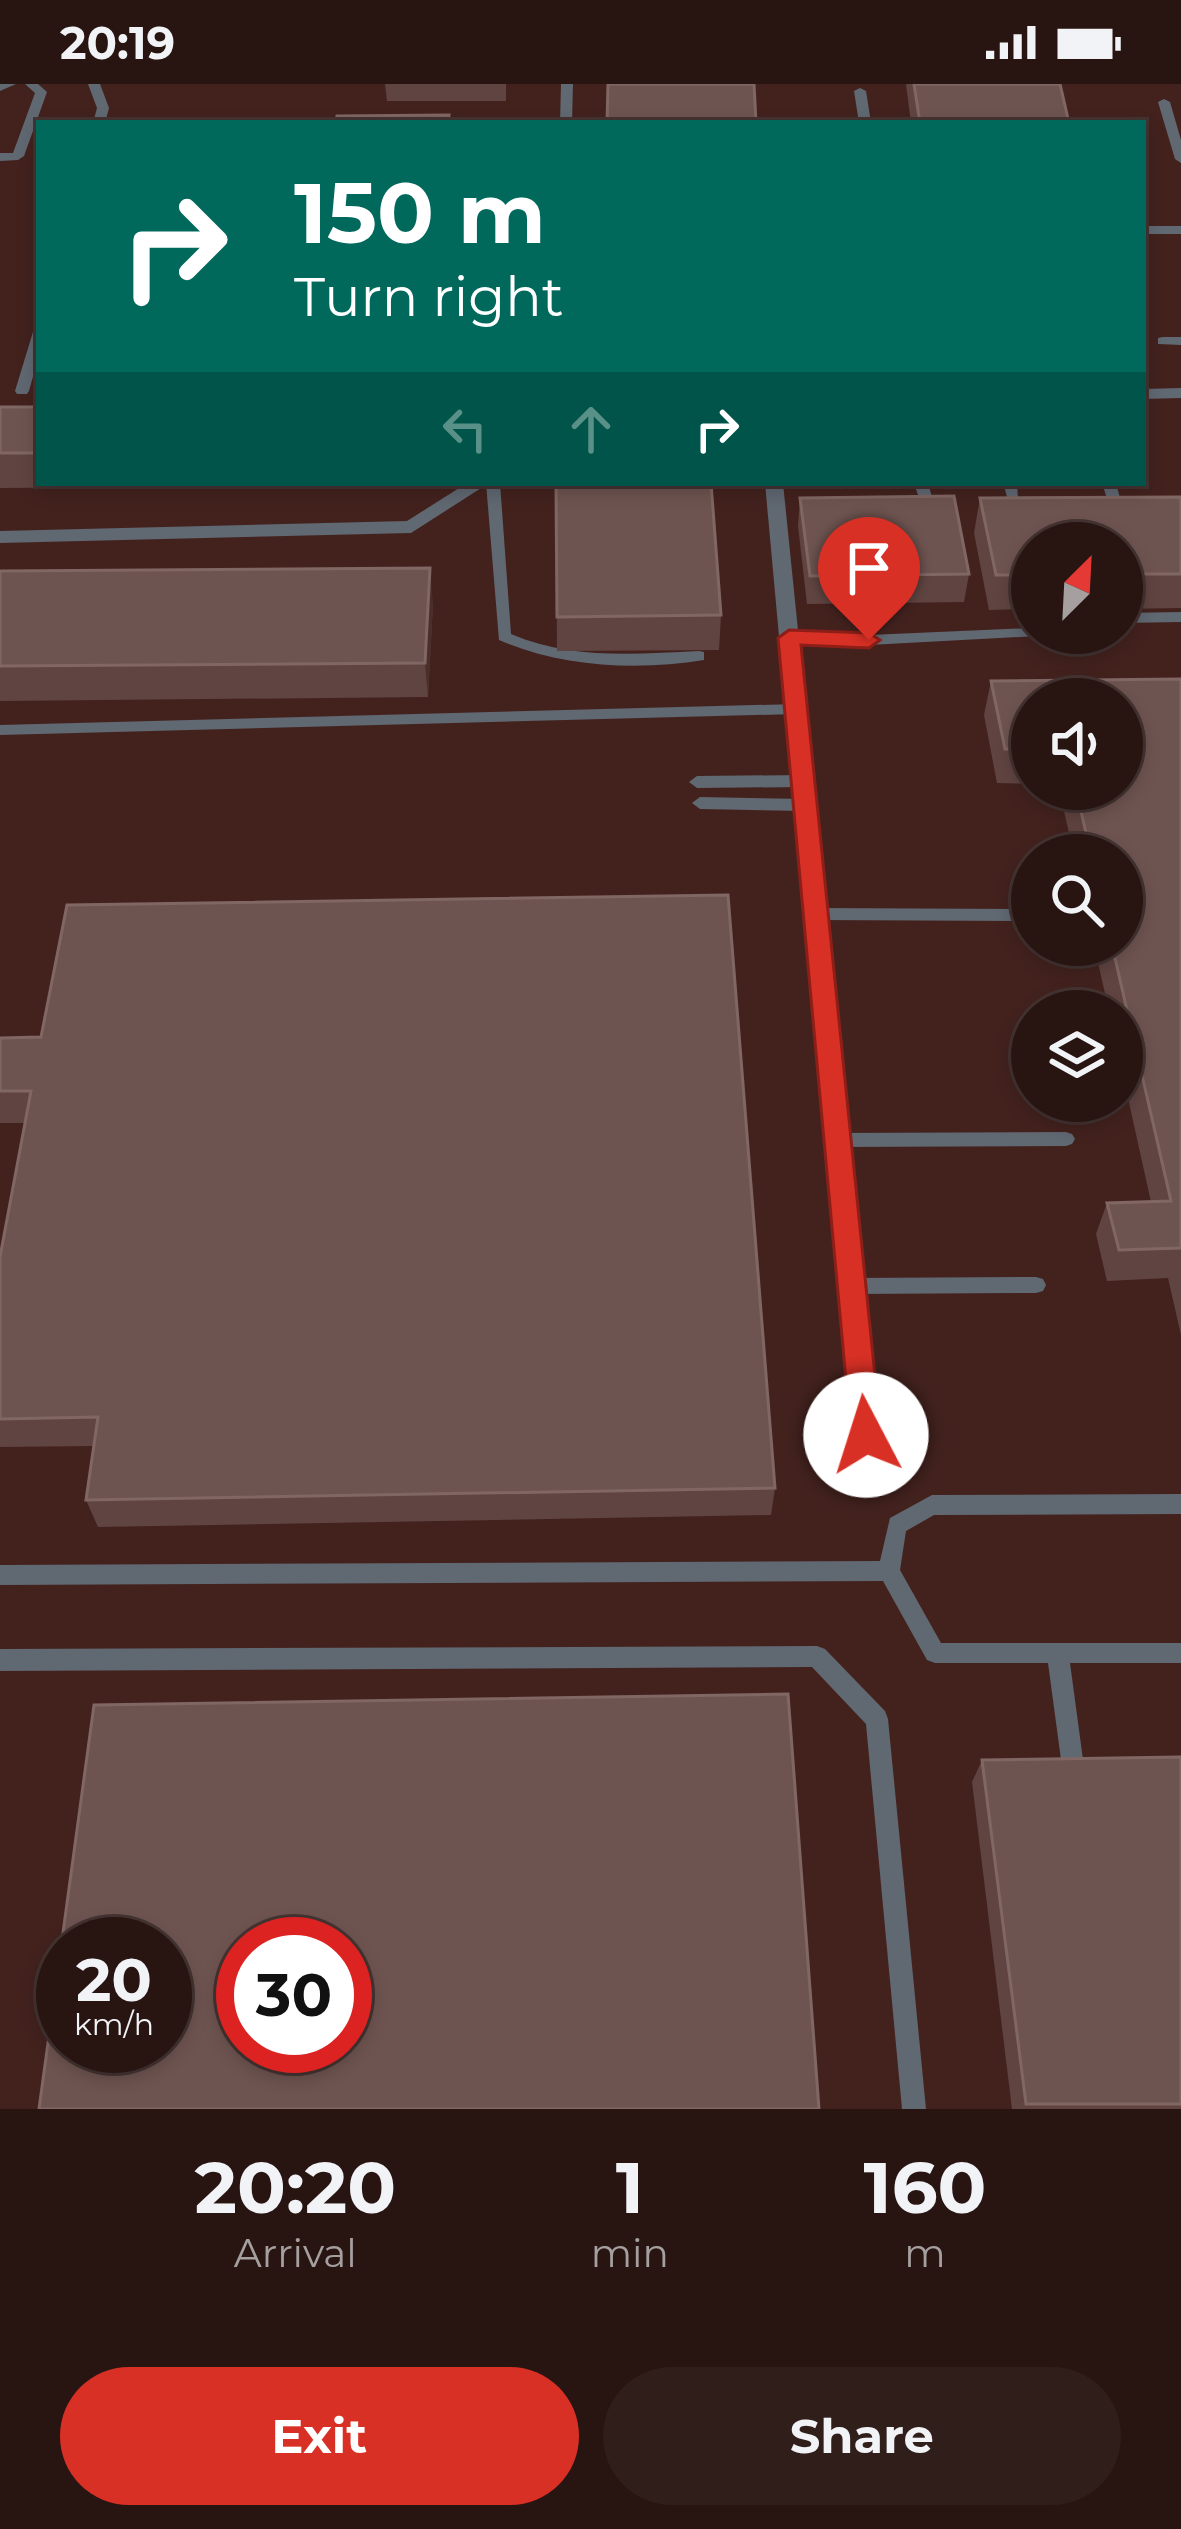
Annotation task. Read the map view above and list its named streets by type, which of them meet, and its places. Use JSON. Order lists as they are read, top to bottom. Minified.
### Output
{"north":"top right","page":{"status":"20:19","turn":["150 m","Turn right"],"speed":"20 km/h","limit":"30","eta":["20:20","Arrival","1","min","160","m"],"buttons":["Exit","Share"]}}
